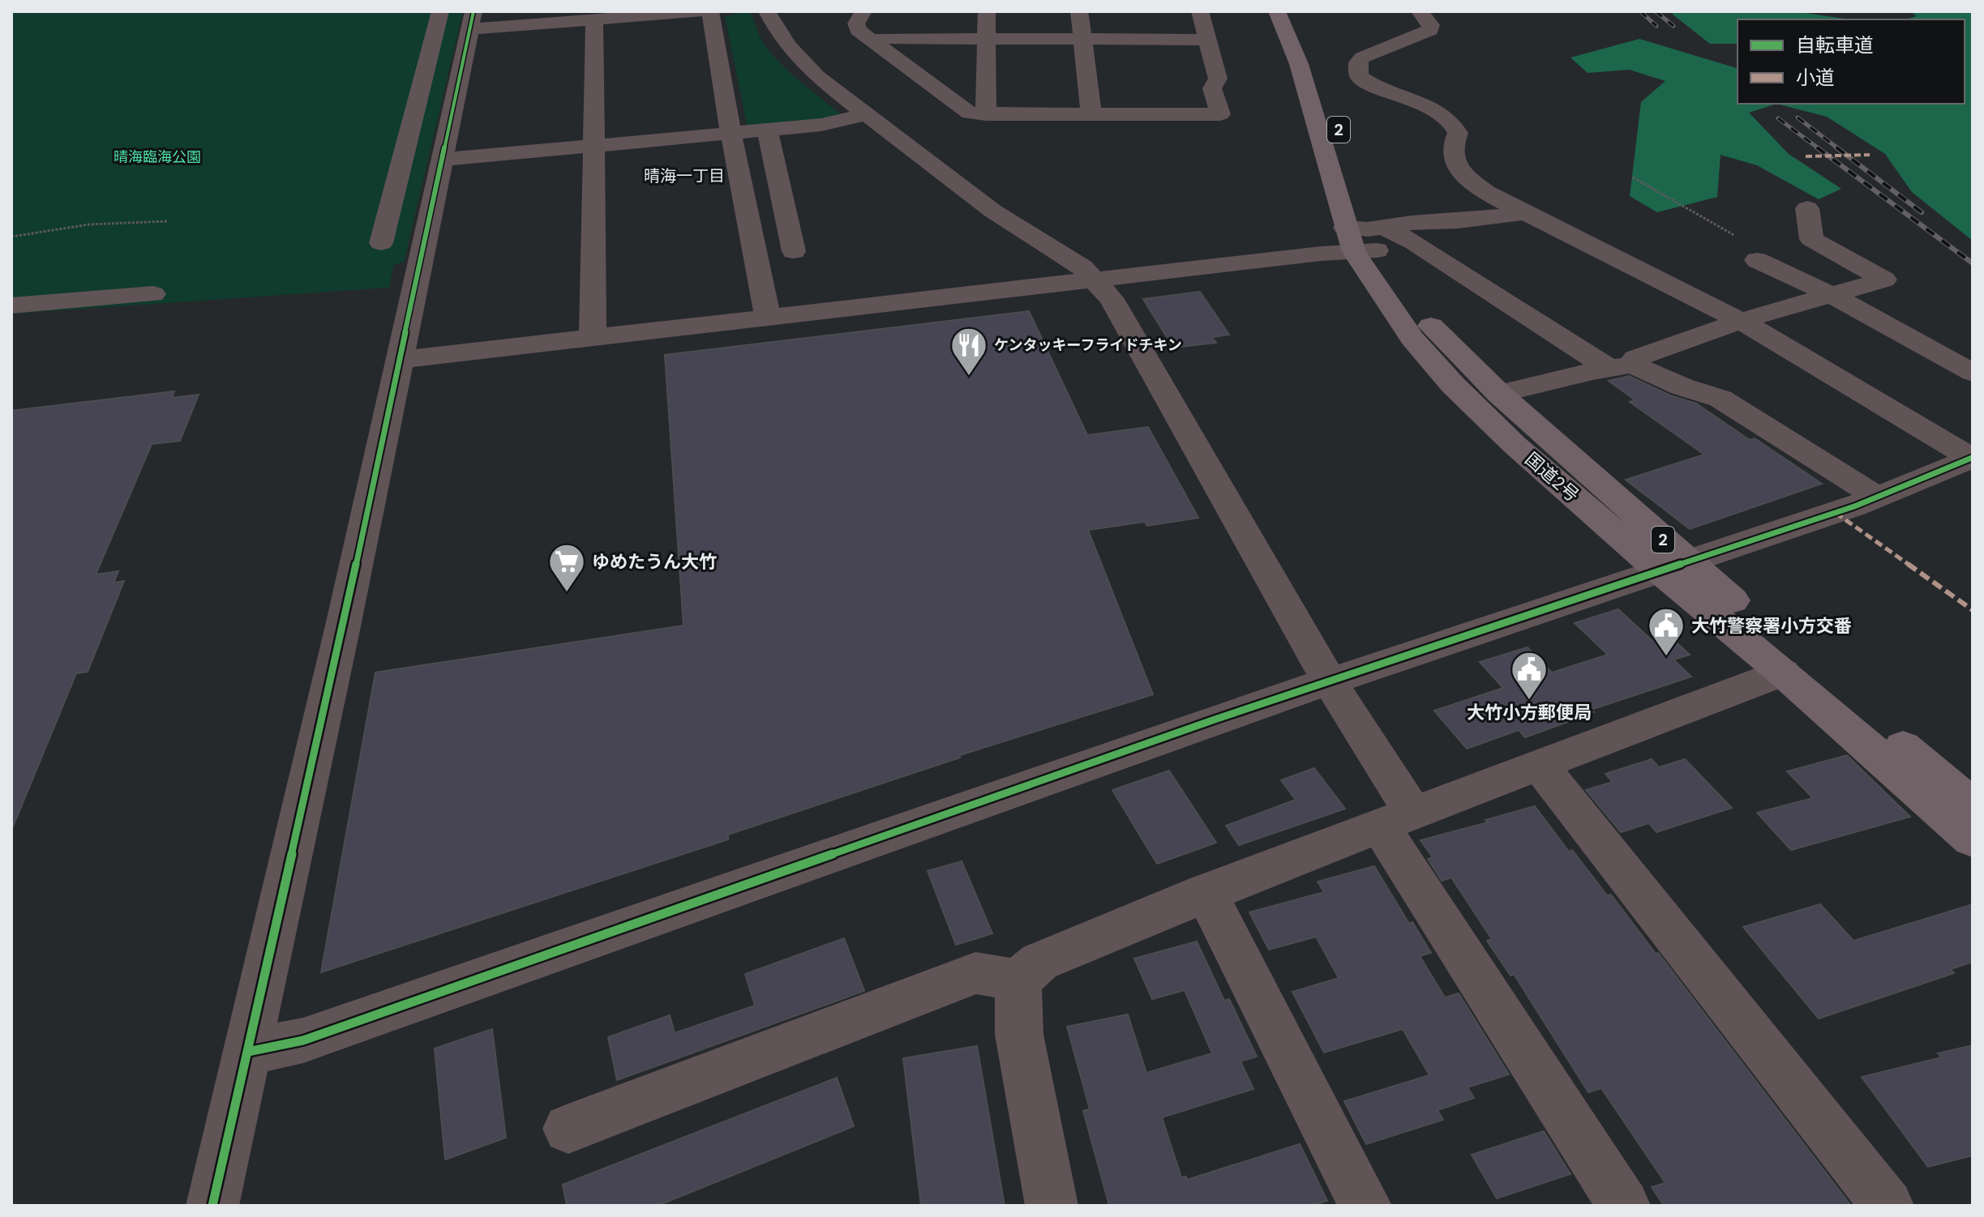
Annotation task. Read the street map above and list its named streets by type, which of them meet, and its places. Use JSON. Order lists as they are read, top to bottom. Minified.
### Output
{"streets":{"highway":["2","国道2号"]},"districts":["晴海一丁目"],"parks":["晴海臨海公園"],"places":{"restaurant":["ケンタッキーフライドチキン"],"supermarket":["ゆめたうん大竹"],"public building":["大竹警察署小方交番","大竹小方郵便局"]},"legend":["自転車道","小道"]}
